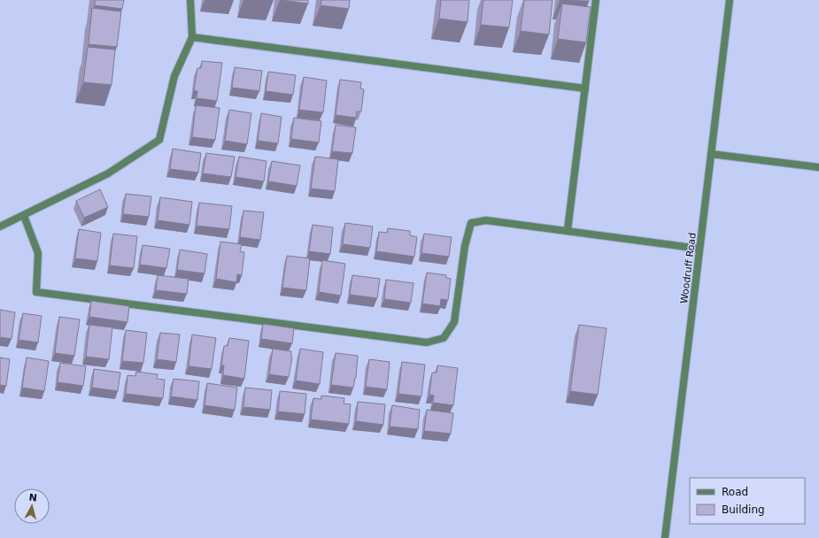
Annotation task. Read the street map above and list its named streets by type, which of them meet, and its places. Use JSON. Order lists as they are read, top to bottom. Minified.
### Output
{"streets":{"street":["Woodruff Road"]},"legend":["Road","Building"],"north":"top"}
